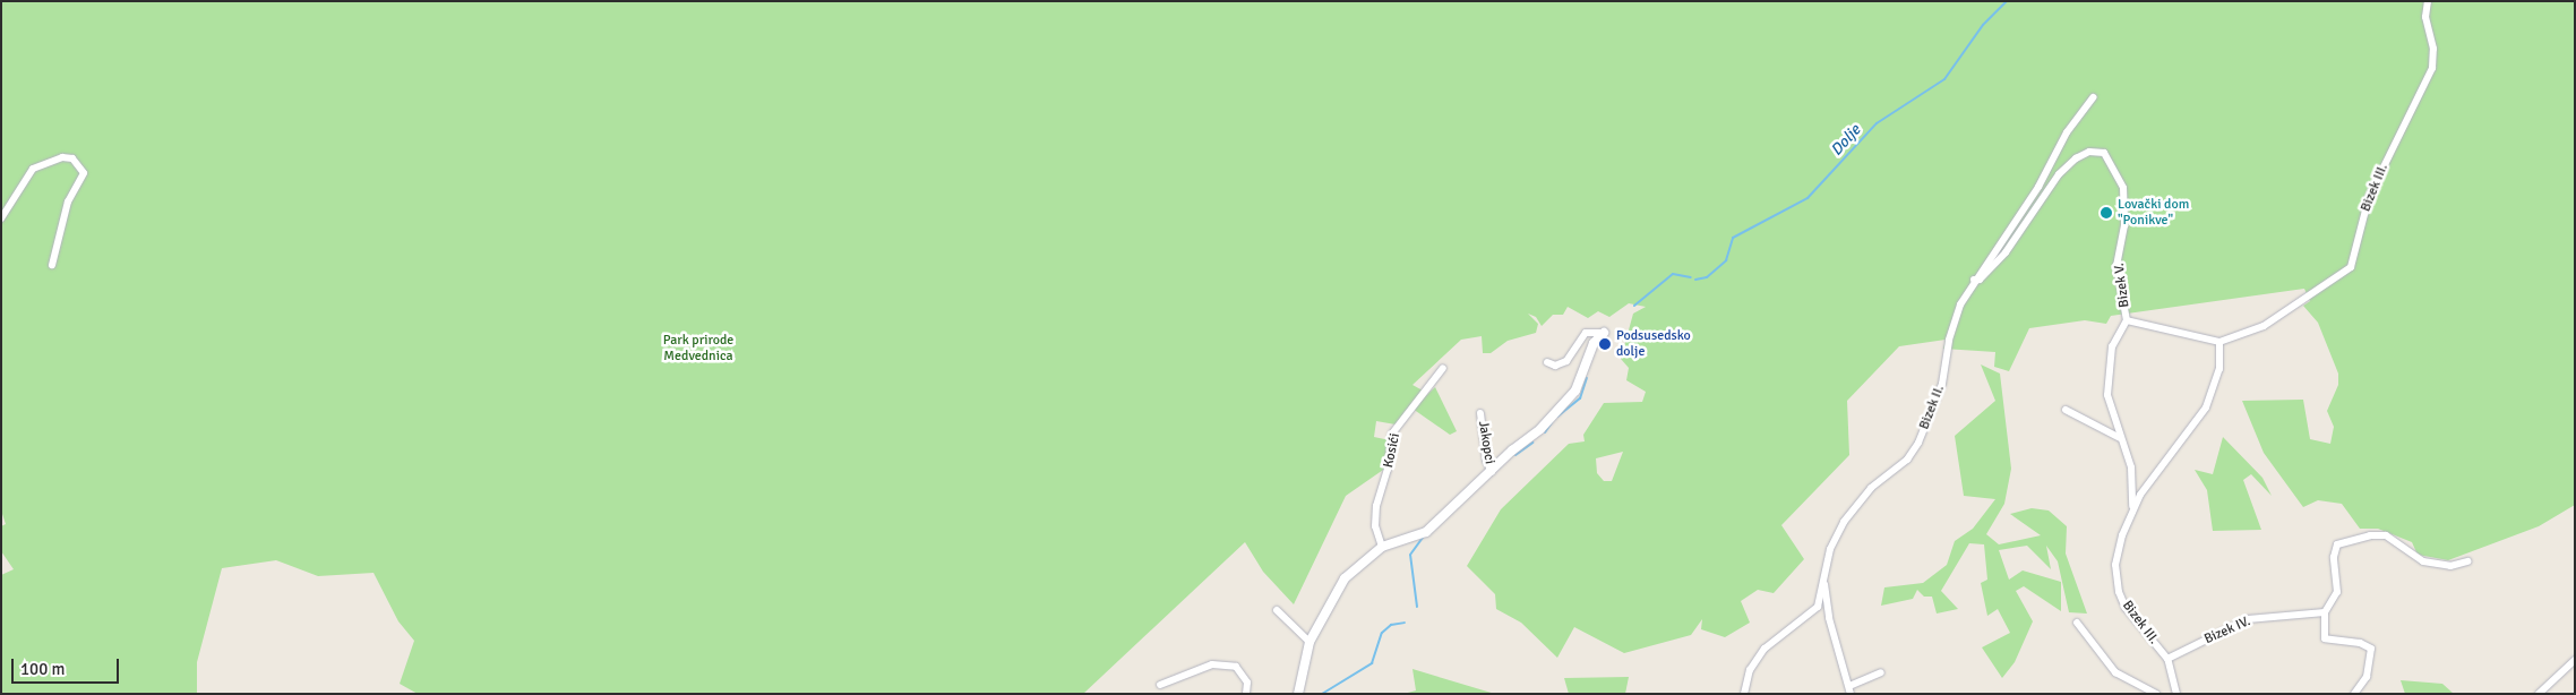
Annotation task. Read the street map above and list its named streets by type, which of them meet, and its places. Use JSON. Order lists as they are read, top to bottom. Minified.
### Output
{"streets":{"street":["Bizek III.","Bizek V.","Bizek II.","Jakopci","Kosići","Bizek IV."]},"crossings":[["Bizek III.","Bizek V."],["Bizek III.","Bizek IV."],["Bizek V.","Bizek II."]],"water":["Dolje"],"parks":["Park prirode Medvednica"],"places":["Lovački dom \"Ponikve\"","Podsusedsko dolje"],"scale_bar":"100 m"}
